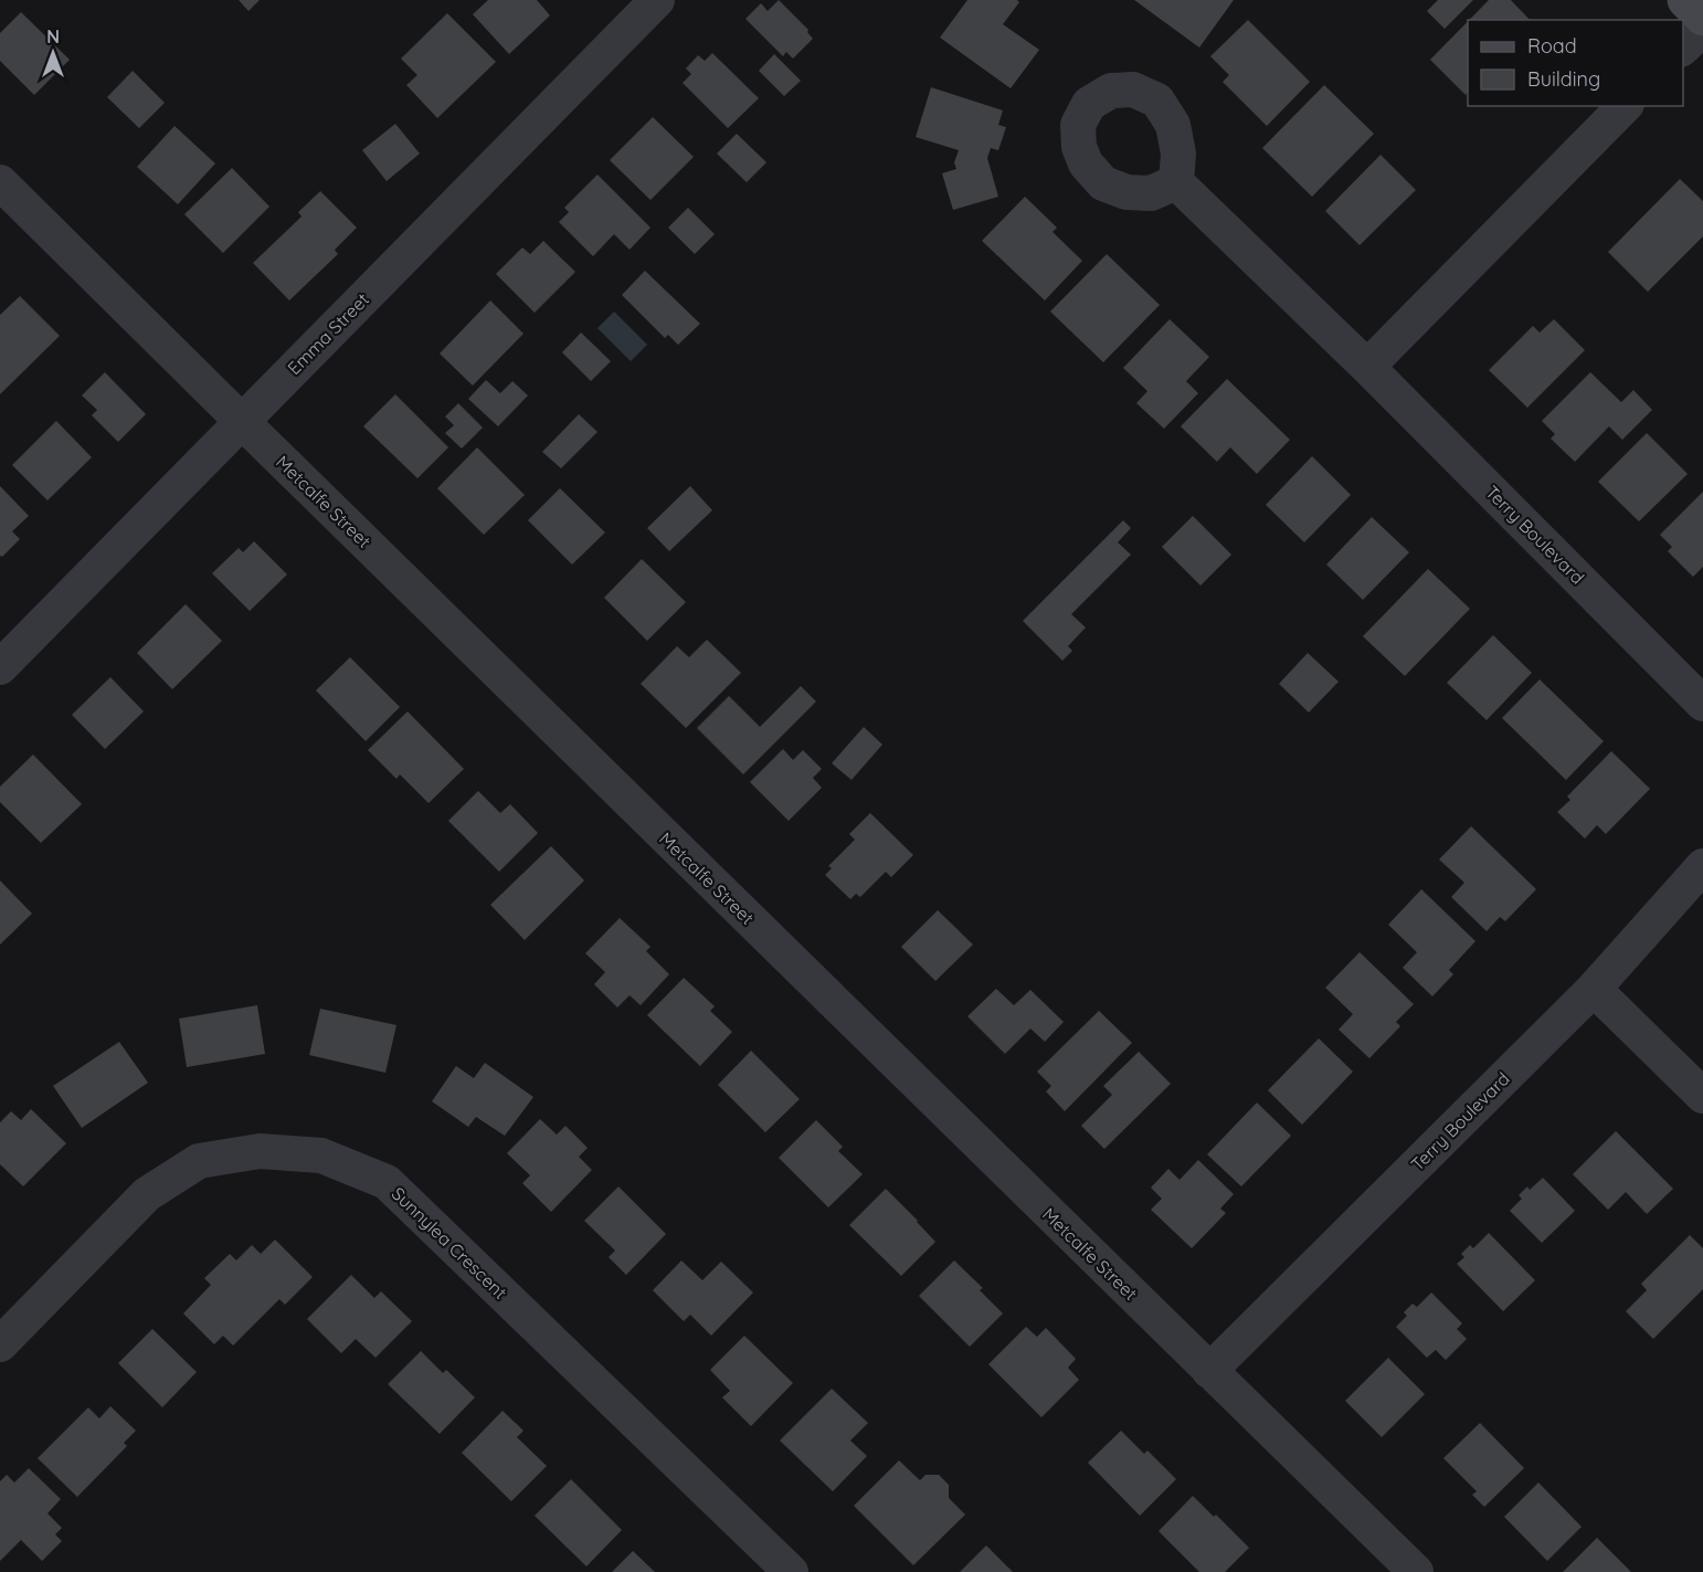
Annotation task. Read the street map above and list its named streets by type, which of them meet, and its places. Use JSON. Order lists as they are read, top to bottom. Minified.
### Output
{"streets":{"street":["Emma Street","Metcalfe Street","Terry Boulevard","Sunnylea Crescent"]},"crossings":[["Emma Street","Metcalfe Street"],["Metcalfe Street","Terry Boulevard"]],"legend":["Road","Building"],"north":"top"}
